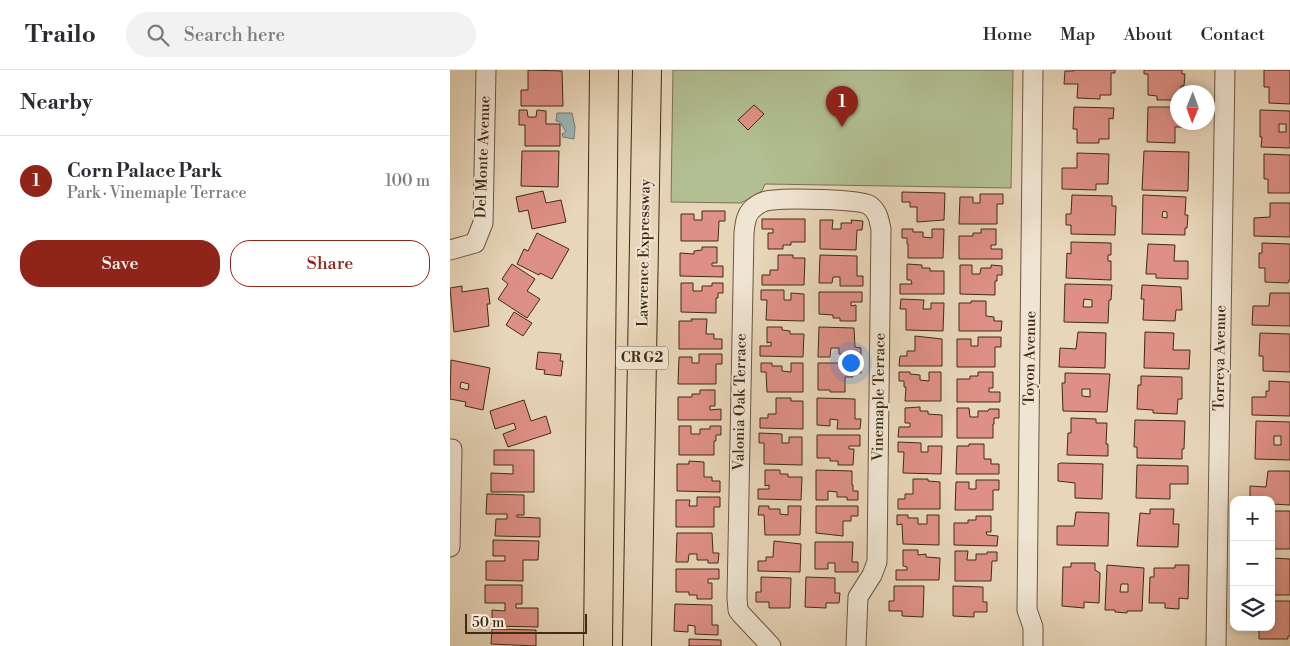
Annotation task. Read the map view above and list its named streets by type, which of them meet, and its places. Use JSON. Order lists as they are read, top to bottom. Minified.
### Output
{"streets":{"highway":["Lawrence Expressway","CR G2"],"street":["Del Monte Avenue","Toyon Avenue","Torreya Avenue","Vinemaple Terrace","Valonia Oak Terrace"]},"crossings":[["Vinemaple Terrace","Valonia Oak Terrace"]],"scale_bar":"50 m","north":"bottom","page":{"header":"Trailo","search":"Search here","nav":["Home","Map","About","Contact"],"heading":"Nearby","pins":"1","list":[{"mark":"1","name":"Corn Palace Park","note":"Park · Vinemaple Terrace","value":"100 m"}],"buttons":["Save","Share"],"map_buttons":["+","−"],"scale":"50 m"}}
